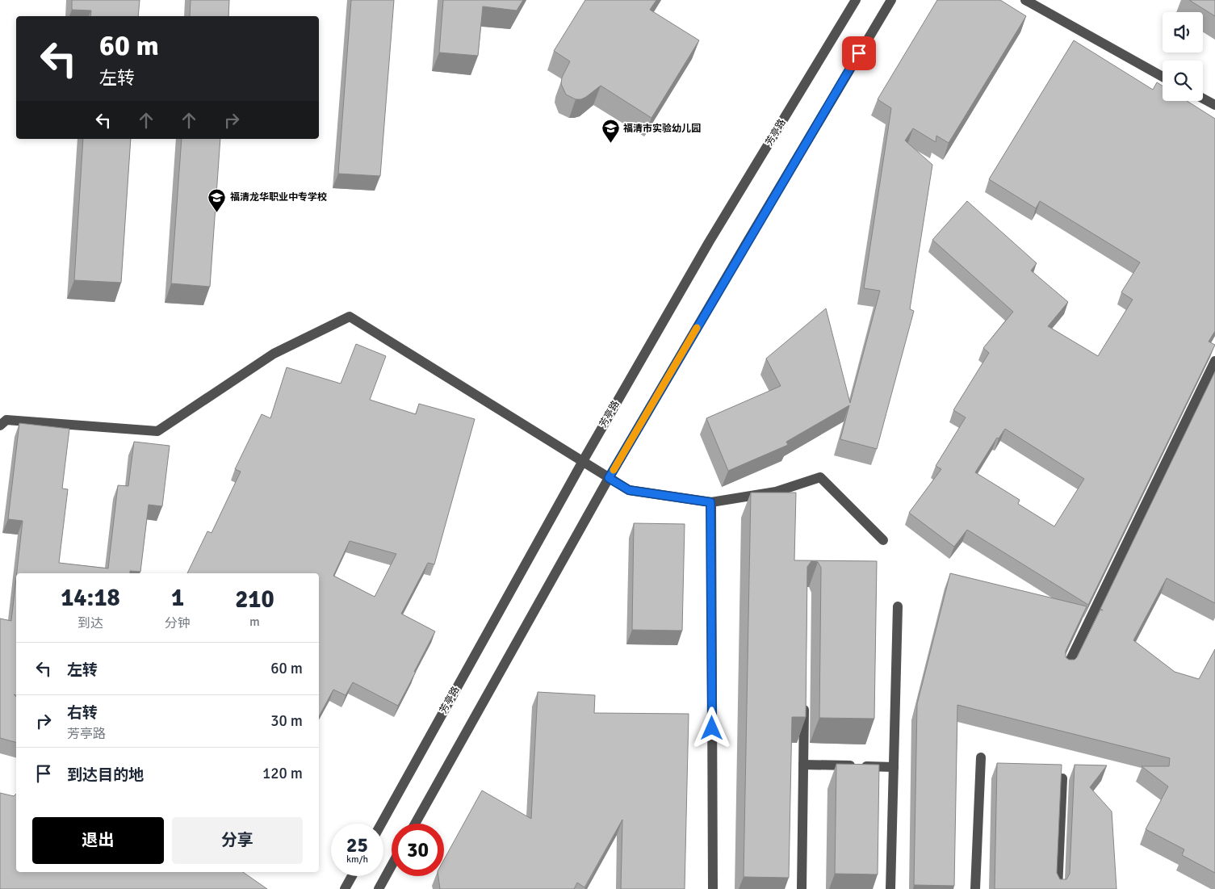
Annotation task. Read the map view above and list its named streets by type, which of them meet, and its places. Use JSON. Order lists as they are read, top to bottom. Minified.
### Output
{"streets":{"street":["芳亭路"]},"places":{"school or university":["福清市实验幼儿园","福清龙华职业中专学校"]},"page":{"turn":["60 m","左转"],"eta":["14:18","到达","1","分钟","210","m"],"list":[{"name":"左转","value":"60 m"},{"name":"右转","note":"芳亭路","value":"30 m"},{"name":"到达目的地","value":"120 m"}],"buttons":["退出","分享"],"speed":"25 km/h","limit":"30"}}
